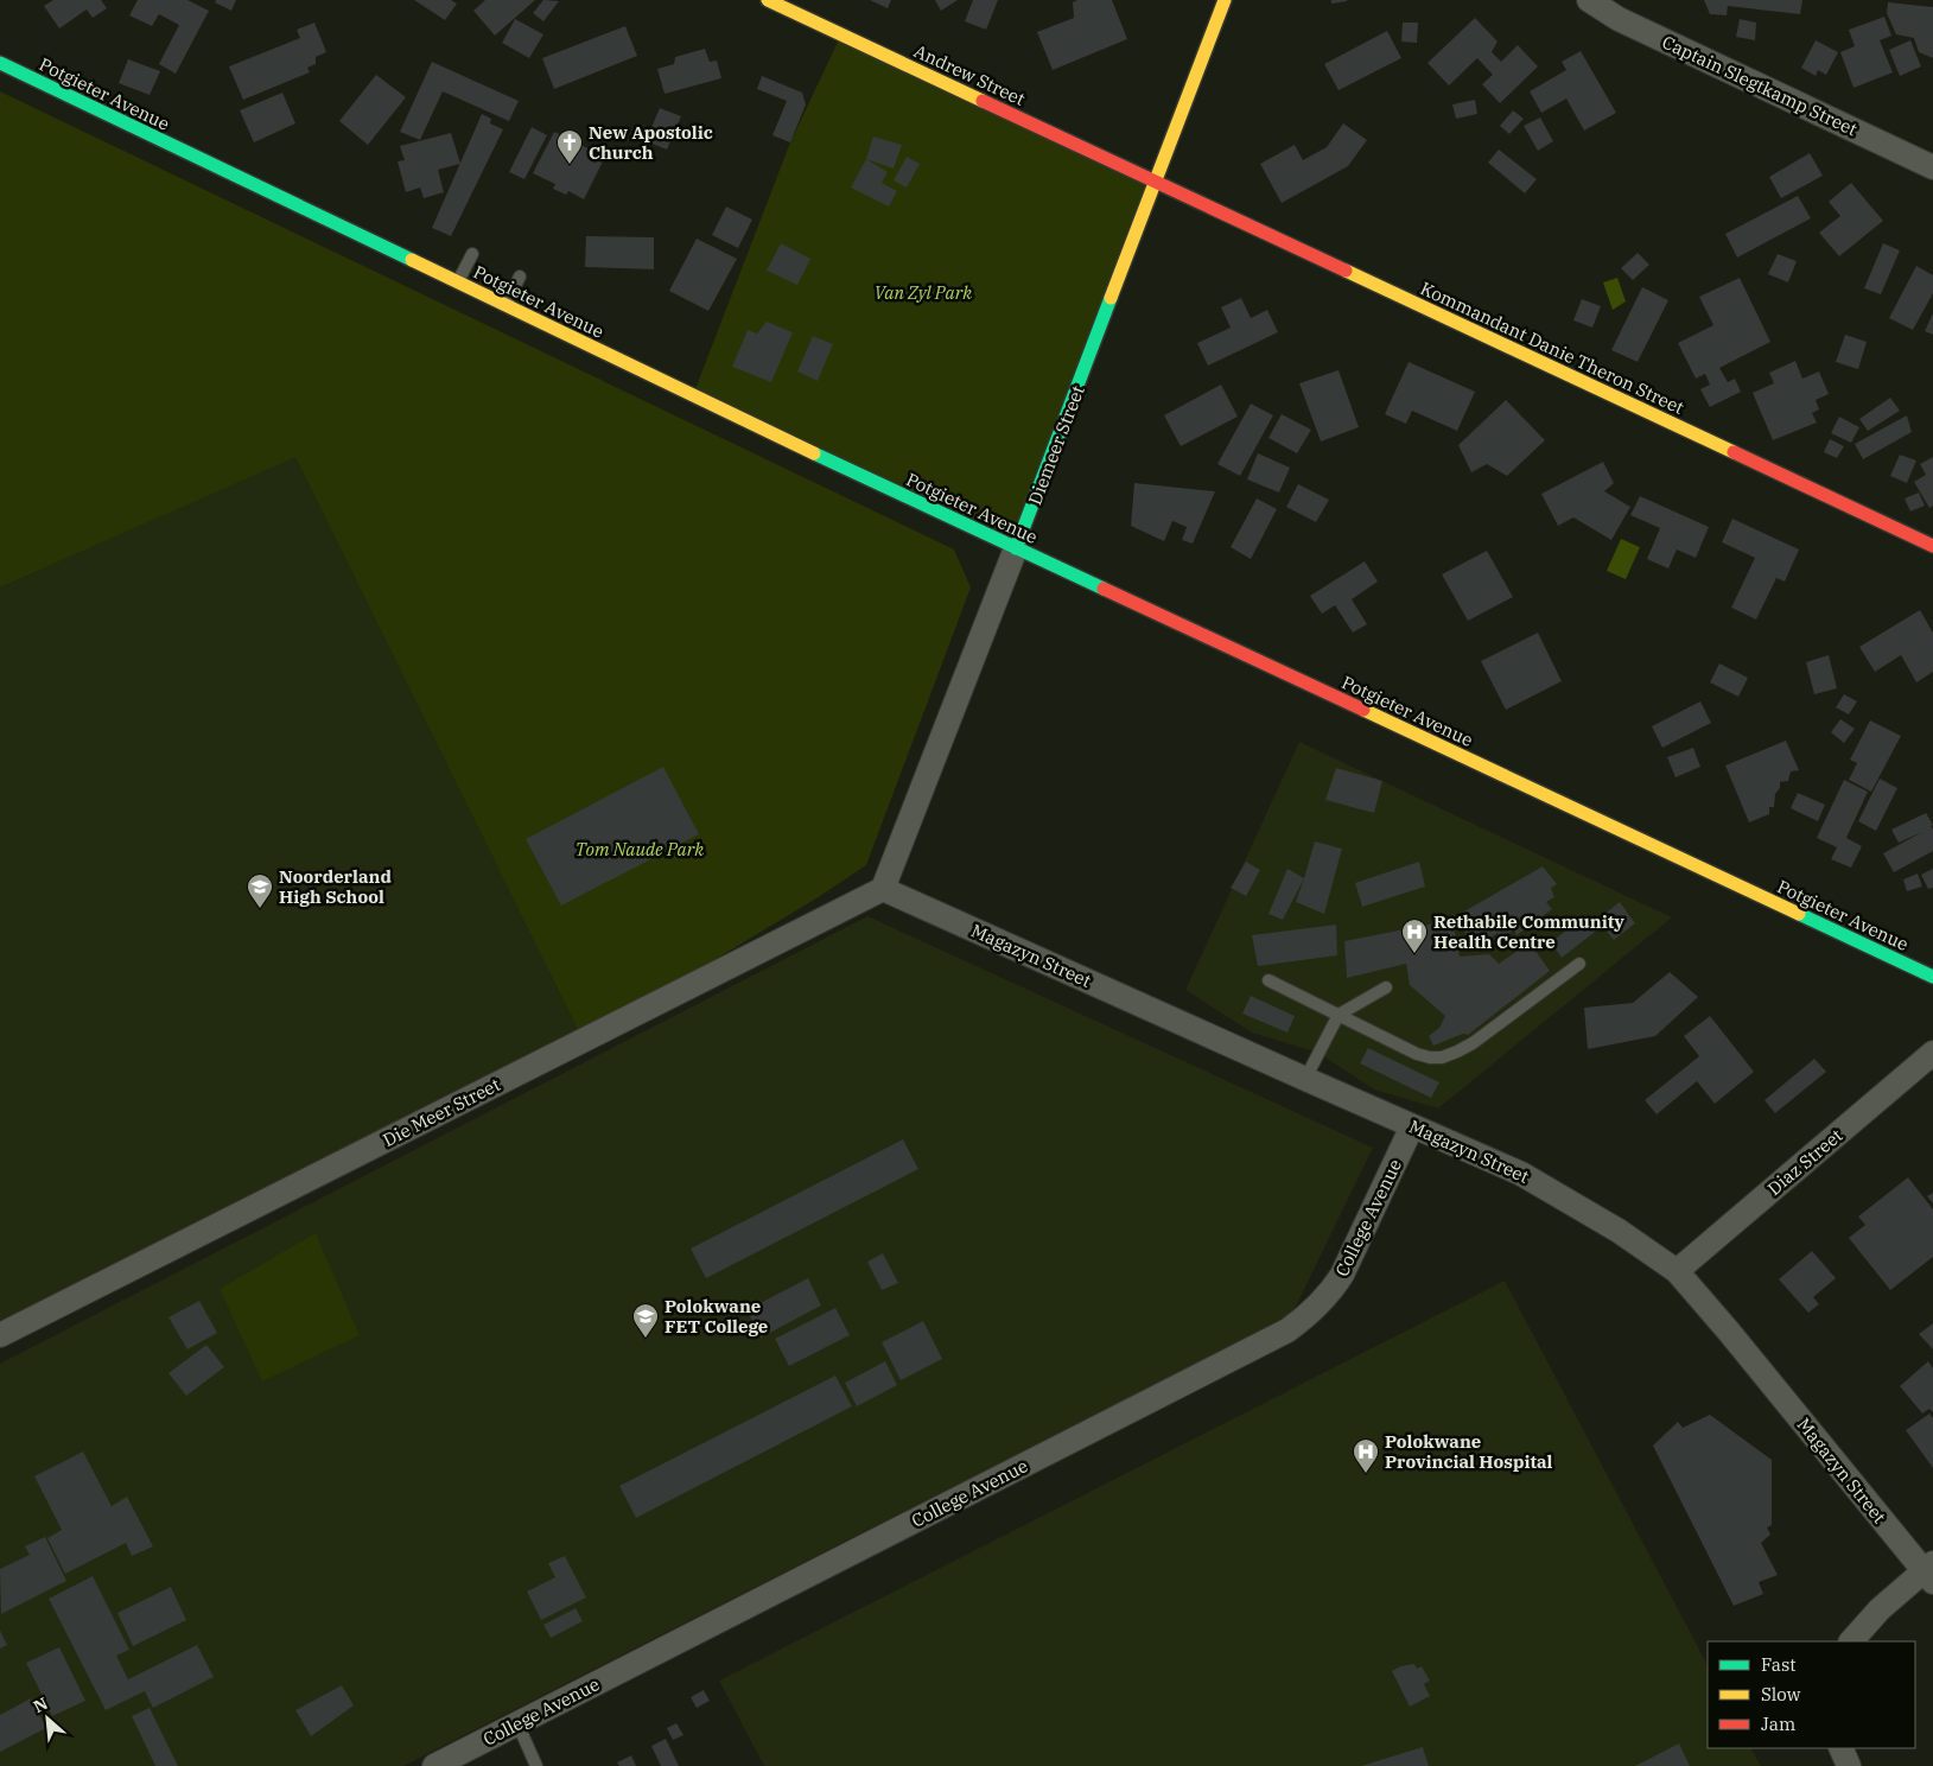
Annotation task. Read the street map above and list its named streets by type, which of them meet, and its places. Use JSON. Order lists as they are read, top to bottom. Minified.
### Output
{"streets":{"street":["Andrew Street","Captain Slegtkamp Street","Potgieter Avenue","Kommandant Danie Theron Street","Diemeer Street","Magazyn Street","Die Meer Street","Diaz Street","College Avenue"]},"crossings":[["Andrew Street","Kommandant Danie Theron Street"],["Andrew Street","Diemeer Street"],["Potgieter Avenue","Diemeer Street"],["Kommandant Danie Theron Street","Diemeer Street"],["Diemeer Street","Magazyn Street"],["Diemeer Street","Die Meer Street"],["Magazyn Street","Die Meer Street"],["Magazyn Street","Diaz Street"],["Magazyn Street","College Avenue"]],"parks":["Van Zyl Park","Tom Naude Park"],"places":{"church":["New Apostolic Church"],"school or university":["Noorderland High School","Polokwane FET College"],"hospital":["Rethabile Community Health Centre","Polokwane Provincial Hospital"]},"legend":["Fast","Slow","Jam"],"north":"top left"}
